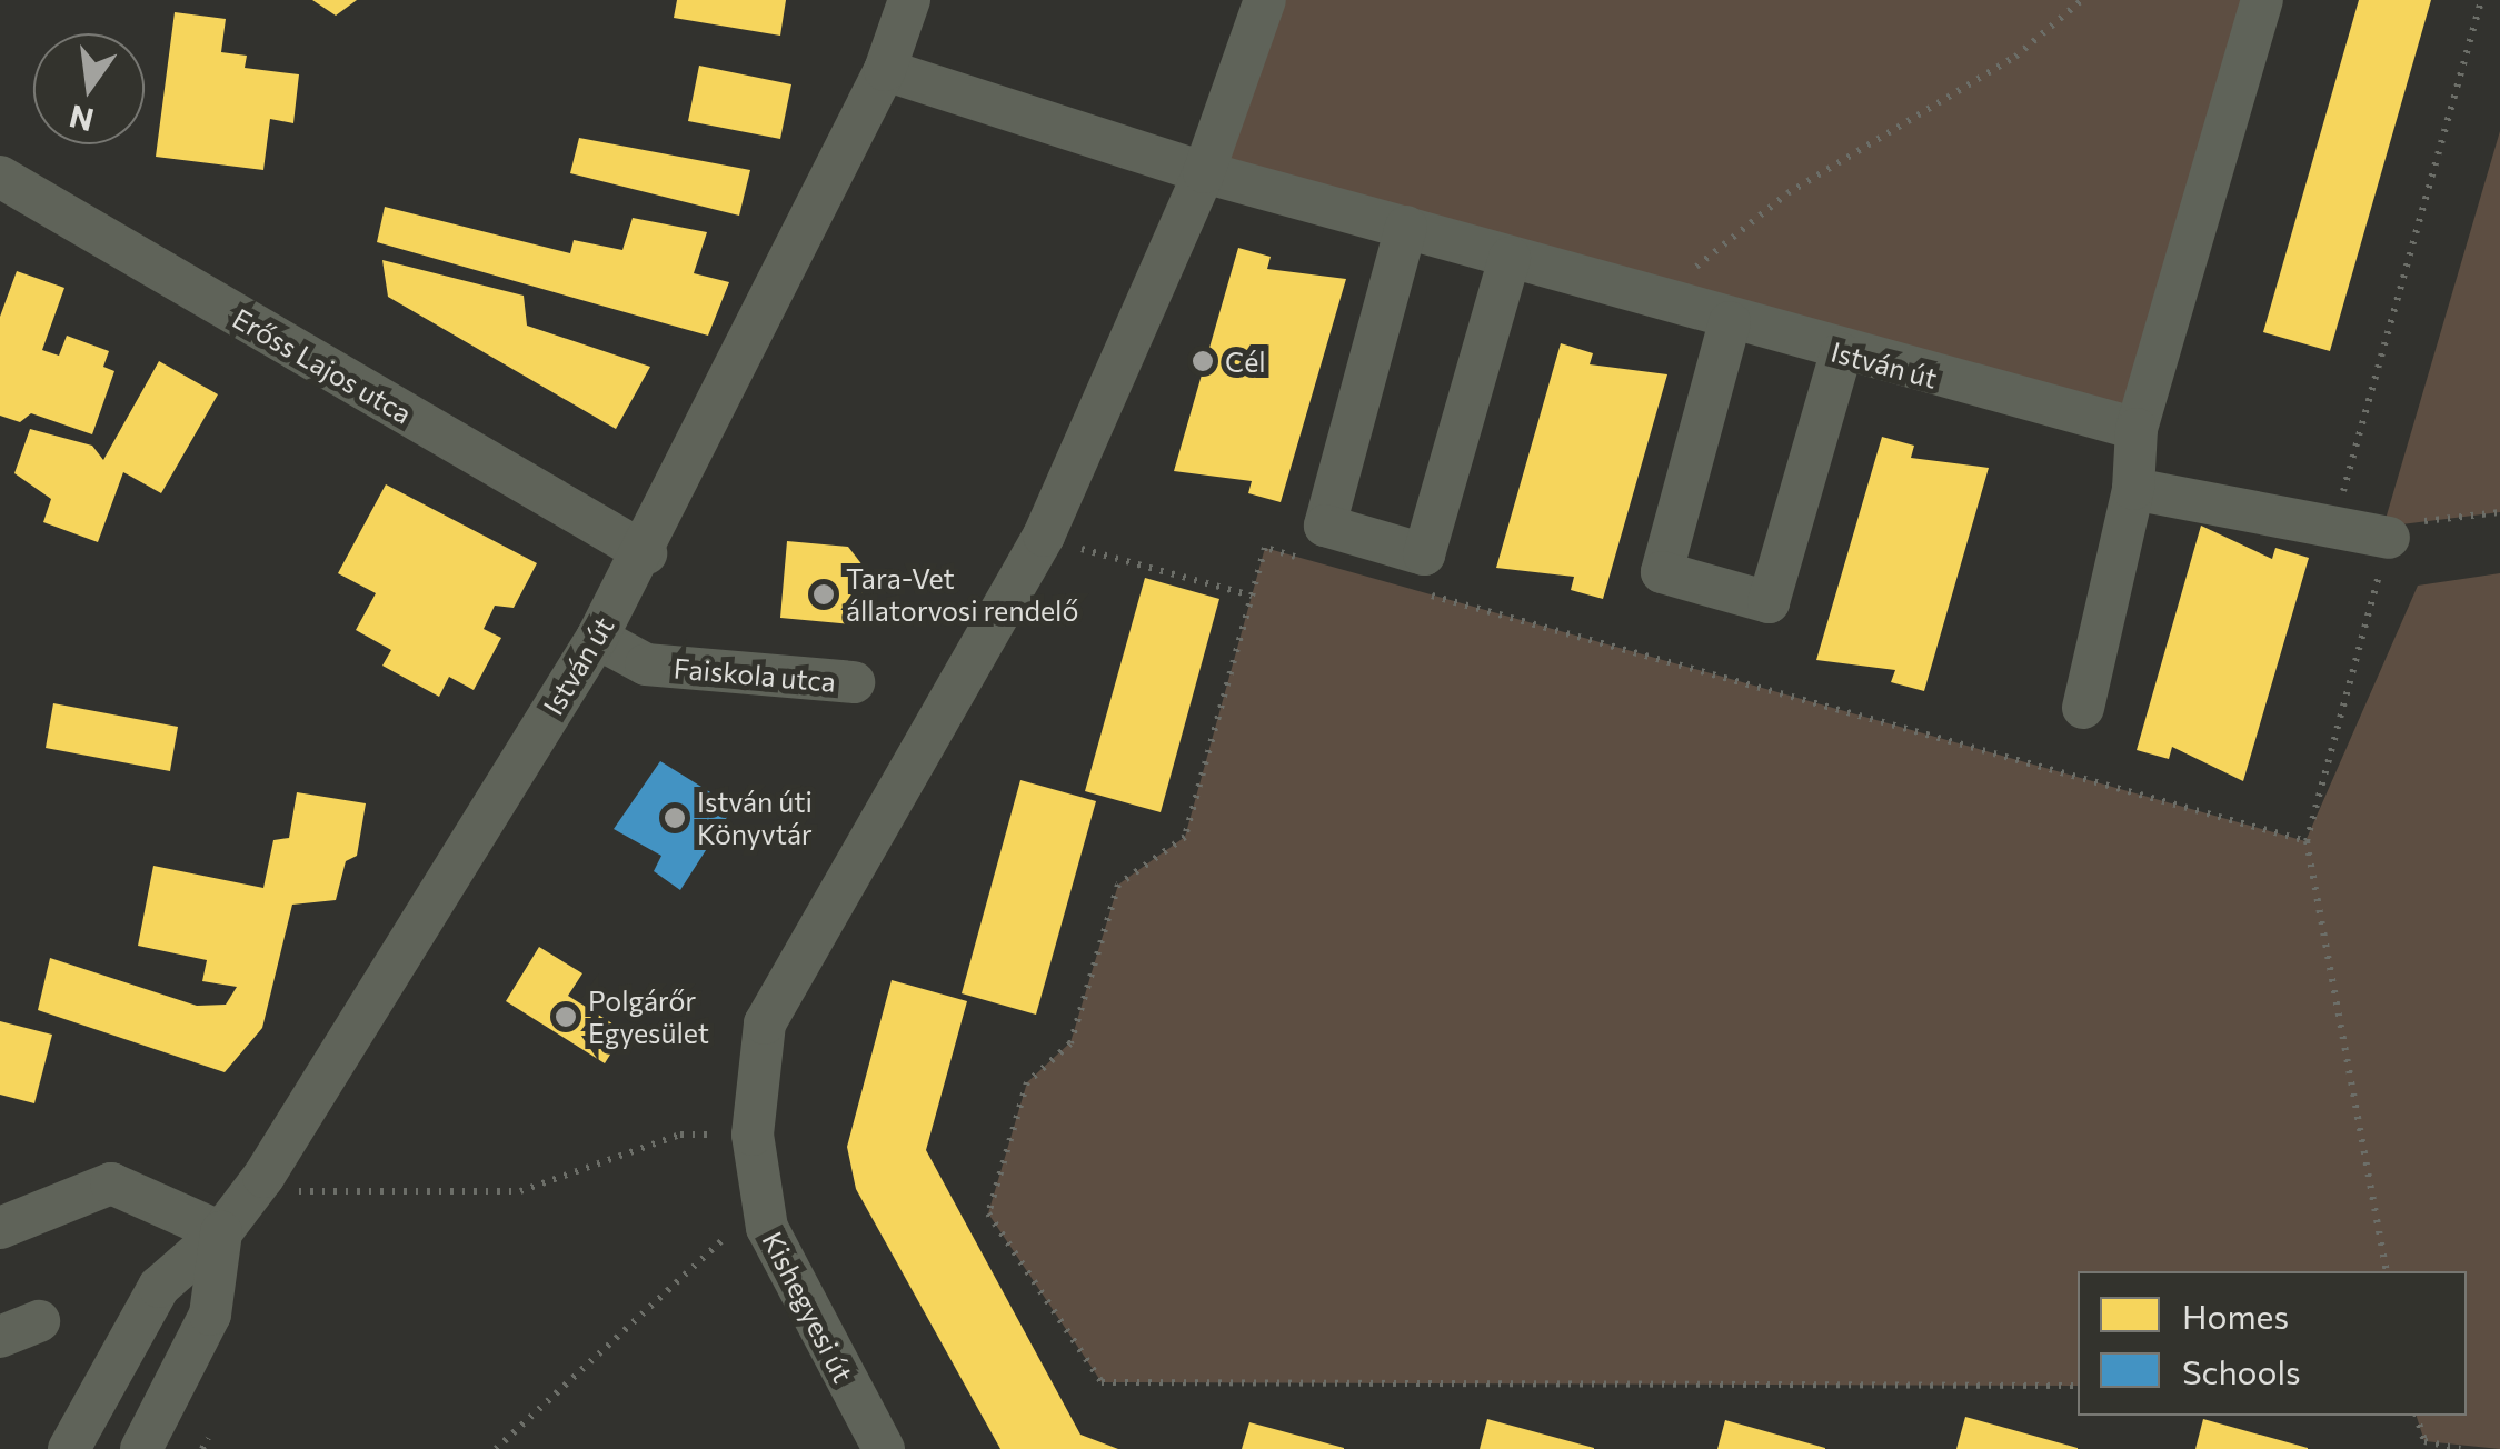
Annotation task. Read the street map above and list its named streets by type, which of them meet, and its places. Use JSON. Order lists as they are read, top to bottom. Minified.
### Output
{"streets":{"street":["István út","Erőss Lajos utca","Faiskola utca","Kishegyesi út"]},"crossings":[["István út","Erőss Lajos utca"],["István út","Faiskola utca"]],"places":["Cél","Tara-Vet állatorvosi rendelő","István úti Könyvtár","Polgárőr Egyesület"],"legend":["Homes","Schools"],"north":"bottom"}
